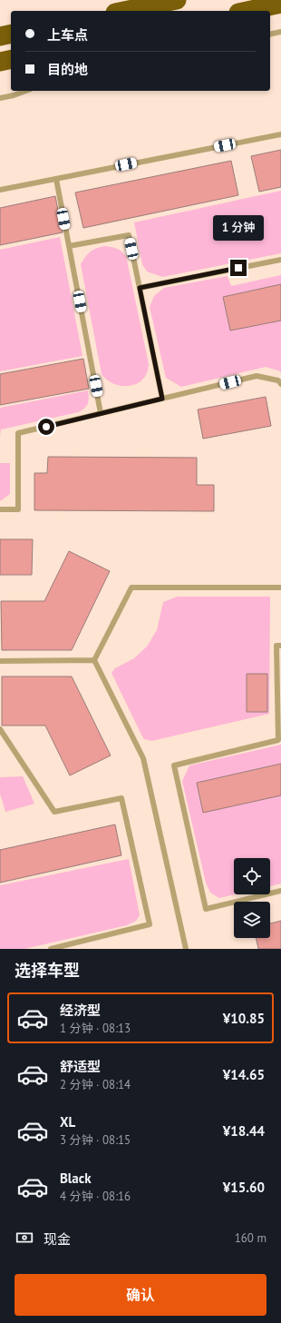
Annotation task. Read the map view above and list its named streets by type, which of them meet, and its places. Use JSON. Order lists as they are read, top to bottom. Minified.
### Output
{"page":{"banner":["上车点","目的地"],"bubble":"1 分钟","heading":"选择车型","list":[{"name":"经济型","note":"1 分钟 · 08:13","value":"¥10.85"},{"name":"舒适型","note":"2 分钟 · 08:14","value":"¥14.65"},{"name":"XL","note":"3 分钟 · 08:15","value":"¥18.44"},{"name":"Black","note":"4 分钟 · 08:16","value":"¥15.60"}],"pay":["现金","160 m"],"buttons":"确认"}}
